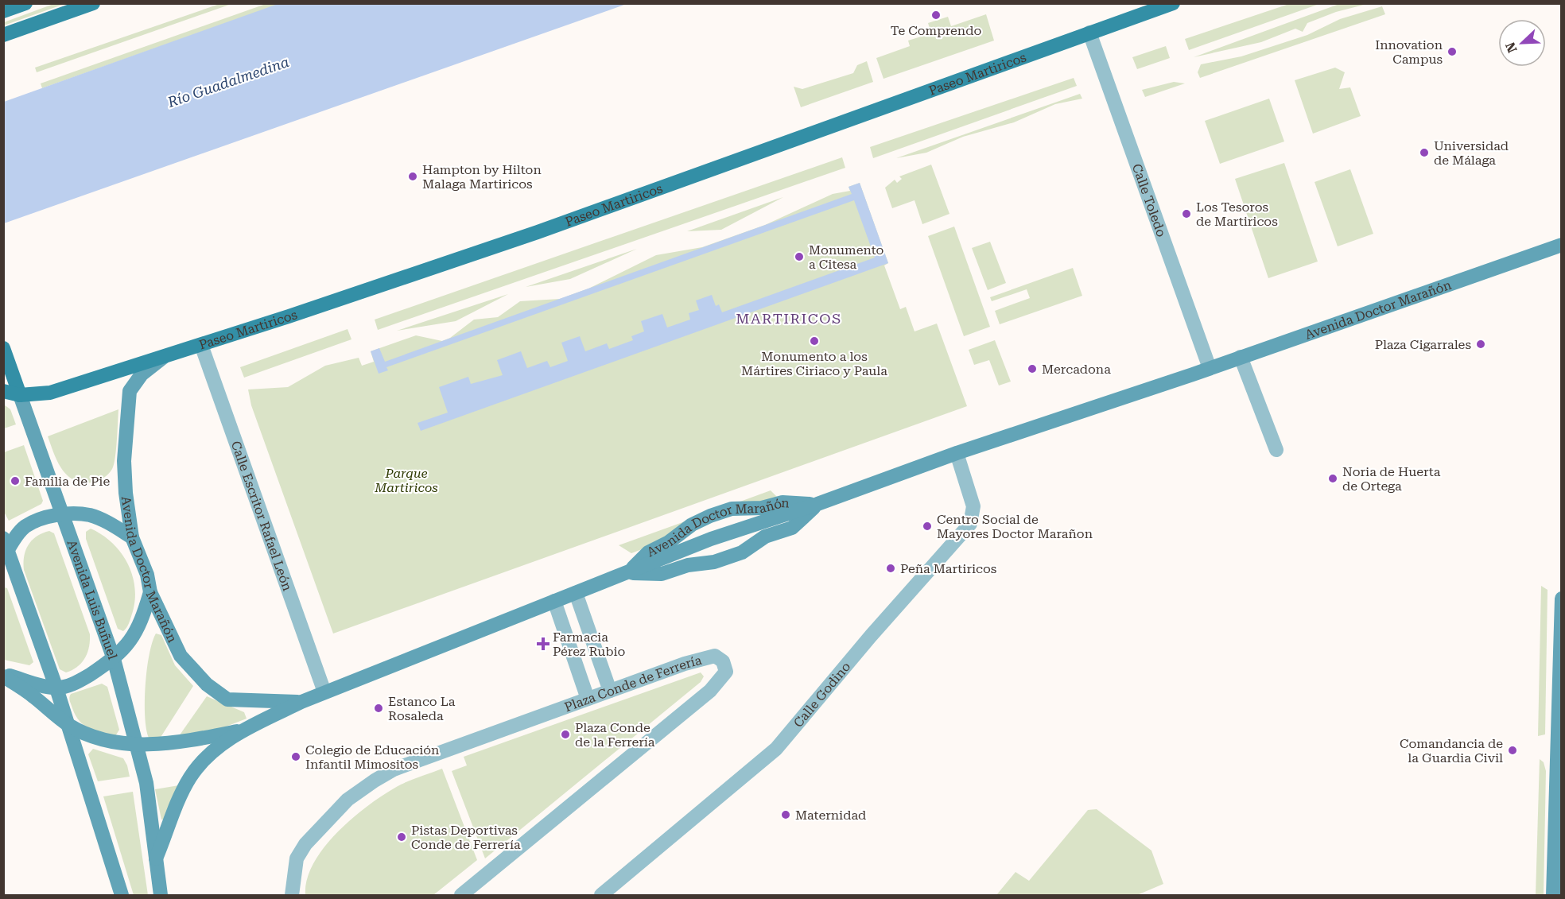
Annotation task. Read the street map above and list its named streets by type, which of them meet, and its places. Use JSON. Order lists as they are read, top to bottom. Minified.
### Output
{"streets":{"main road":["Paseo Martiricos","Avenida Doctor Marañón","Avenida Luis Buñuel"],"street":["Calle Toledo","Calle Escritor Rafael León","Plaza Conde de Ferrería","Calle Godino"]},"crossings":[["Paseo Martiricos","Calle Toledo"],["Paseo Martiricos","Avenida Doctor Marañón"],["Paseo Martiricos","Calle Escritor Rafael León"],["Paseo Martiricos","Avenida Luis Buñuel"],["Calle Toledo","Avenida Doctor Marañón"],["Avenida Doctor Marañón","Calle Escritor Rafael León"],["Avenida Doctor Marañón","Avenida Luis Buñuel"],["Avenida Doctor Marañón","Calle Godino"]],"districts":["MARTIRICOS"],"water":["Río Guadalmedina"],"parks":["Parque Martiricos"],"places":{"other":["Te Comprendo","Innovation Campus","Universidad de Málaga","Hampton by Hilton Malaga Martiricos","Los Tesoros de Martiricos","Monumento a Citesa","Monumento a los Mártires Ciriaco y Paula","Plaza Cigarrales","Mercadona","Noria de Huerta de Ortega","Familia de Pie","Centro Social de Mayores Doctor Marañon","Peña Martiricos","Estanco La Rosaleda","Plaza Conde de la Ferrería","Comandancia de la Guardia Civil","Colegio de Educación Infantil Mimositos","Maternidad","Pistas Deportivas Conde de Ferrería"],"health":["Farmacia Pérez Rubio"]},"north":"bottom left"}
